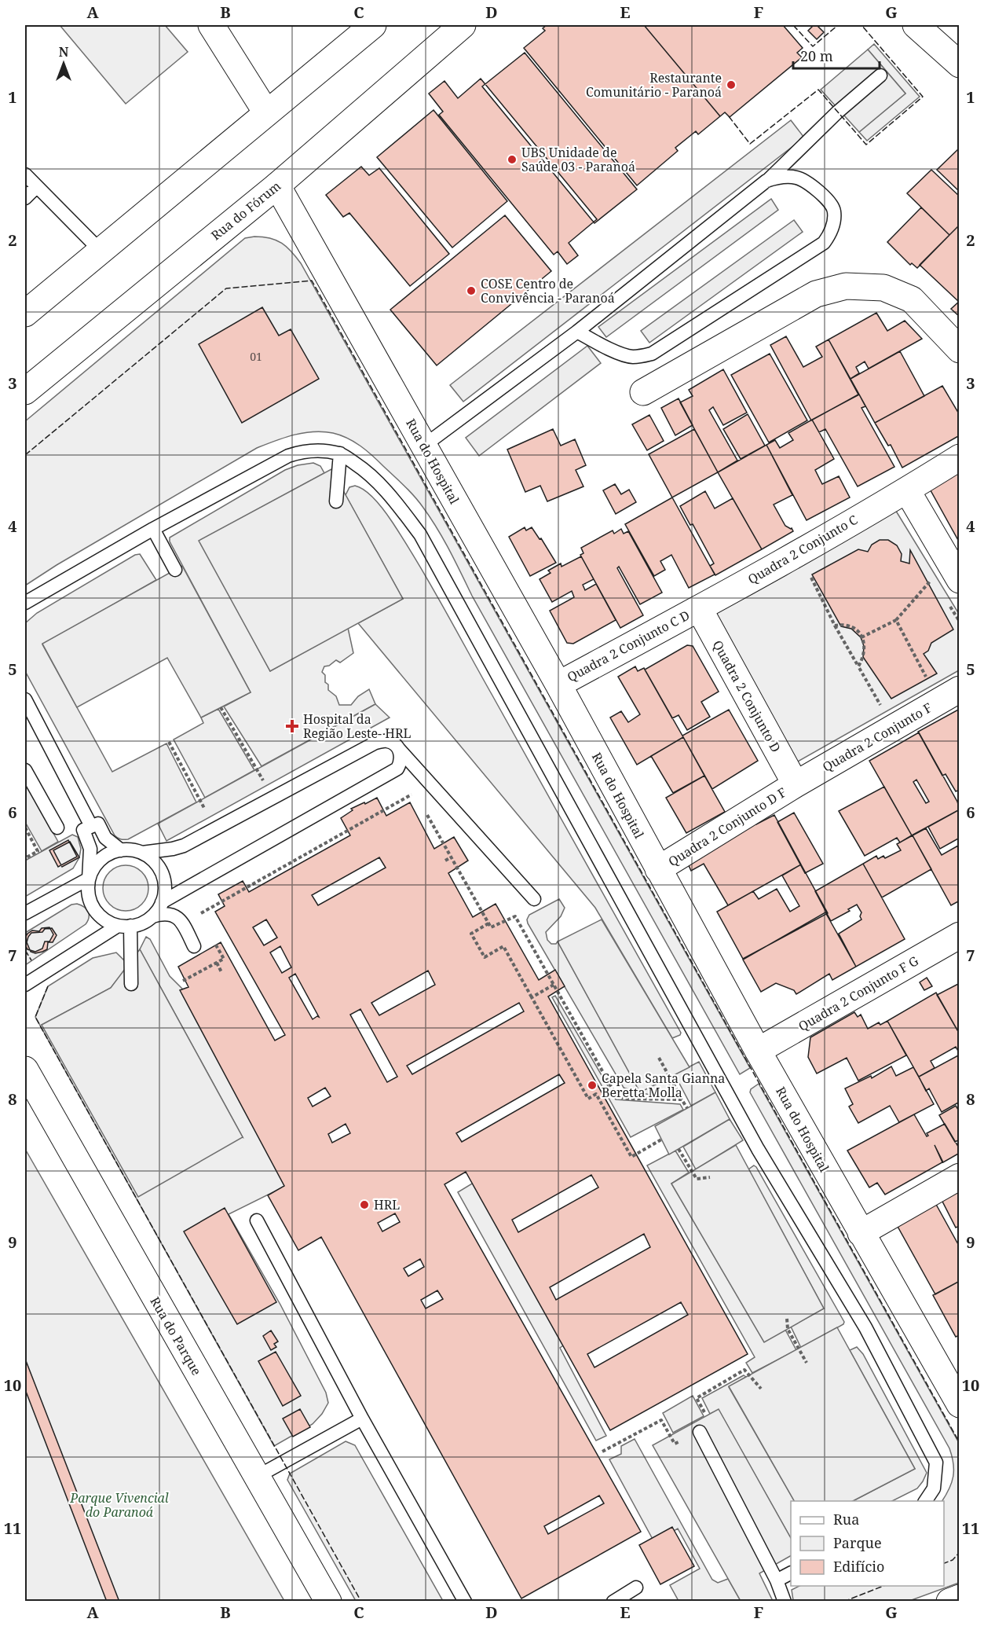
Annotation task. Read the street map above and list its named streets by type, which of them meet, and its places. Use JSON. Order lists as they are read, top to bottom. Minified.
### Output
{"streets":{"street":["Rua do Fórum","Rua do Hospital","Quadra 2 Conjunto C","Quadra 2 Conjunto C D","Quadra 2 Conjunto D","Quadra 2 Conjunto F","Quadra 2 Conjunto D F","Quadra 2 Conjunto F G","Rua do Parque"]},"crossings":[["Rua do Fórum","Rua do Hospital"],["Rua do Hospital","Quadra 2 Conjunto C D"],["Rua do Hospital","Quadra 2 Conjunto D F"],["Rua do Hospital","Quadra 2 Conjunto F G"],["Quadra 2 Conjunto C","Quadra 2 Conjunto C D"],["Quadra 2 Conjunto C","Quadra 2 Conjunto D"],["Quadra 2 Conjunto C D","Quadra 2 Conjunto D"],["Quadra 2 Conjunto D","Quadra 2 Conjunto F"],["Quadra 2 Conjunto D","Quadra 2 Conjunto D F"],["Quadra 2 Conjunto F","Quadra 2 Conjunto D F"]],"parks":["Parque Vivencial do Paranoá"],"places":{"other":["Restaurante Comunitário - Paranoá","UBS Unidade de Saúde 03 - Paranoá","COSE Centro de Convivência - Paranoá","Capela Santa Gianna Beretta Molla","HRL"],"health":["Hospital da Região Leste- HRL"]},"house_numbers":["01"],"legend":["Rua","Parque","Edifício"],"scale_bar":"20 m","north":"top","grid":{"columns":["A","B","C","D","E","F","G"],"rows":["1","2","3","4","5","6","7","8","9","10","11"]}}
